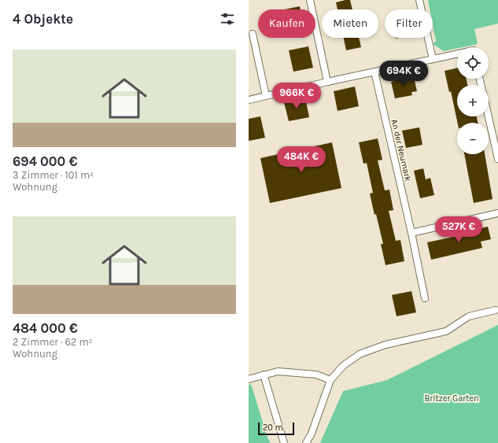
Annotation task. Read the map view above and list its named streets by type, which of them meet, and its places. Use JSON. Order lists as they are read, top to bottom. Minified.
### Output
{"streets":{"lane":["An der Neumark"]},"parks":["Britzer Garten"],"scale_bar":"20 m","page":{"heading":"4 Objekte","chip":["Kaufen","Mieten","Filter"],"list":[{"name":"694 000 €","note":"3 Zimmer · 101 m² · Wohnung"},{"name":"484 000 €","note":"2 Zimmer · 62 m² · Wohnung"}],"map_buttons":["+","−"],"price":["694K €","966K €","484K €","527K €"],"scale":"20 m"}}
